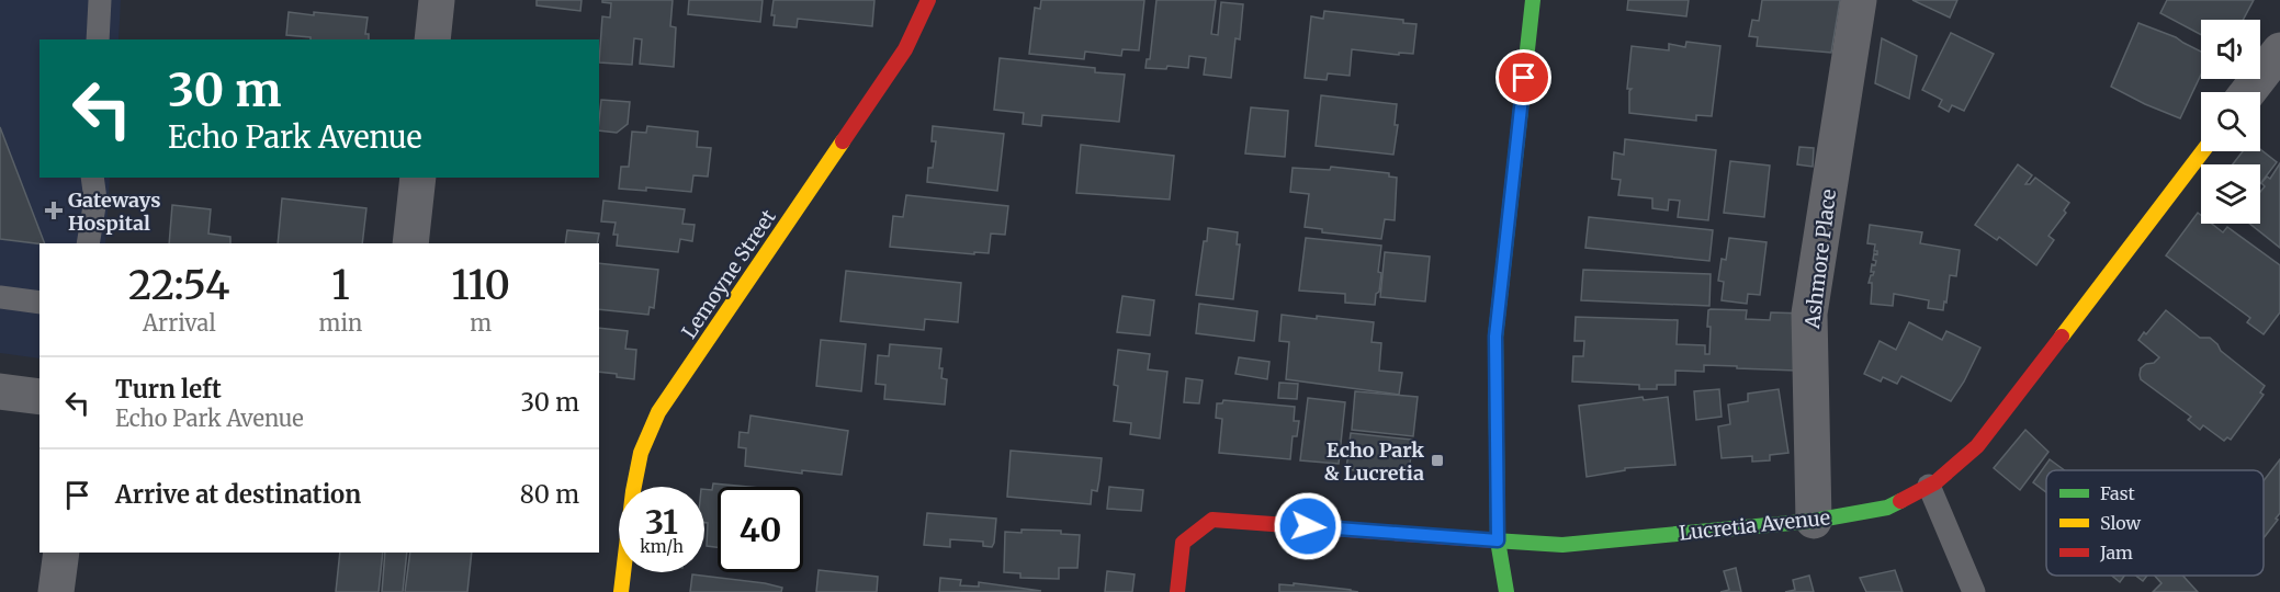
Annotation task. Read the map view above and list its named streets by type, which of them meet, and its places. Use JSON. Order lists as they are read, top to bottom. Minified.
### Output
{"streets":{"street":["Ashmore Place","Lemoyne Street","Lucretia Avenue"]},"crossings":[["Ashmore Place","Lucretia Avenue"]],"places":{"health":["Gateways Hospital"],"transit":["Echo Park & Lucretia"]},"legend":["Fast","Slow","Jam"],"page":{"turn":["30 m","Echo Park Avenue"],"eta":["22:54","Arrival","1","min","110","m"],"list":[{"name":"Turn left","note":"Echo Park Avenue","value":"30 m"},{"name":"Arrive at destination","value":"80 m"}],"speed":"31 km/h","limit":"40"}}
